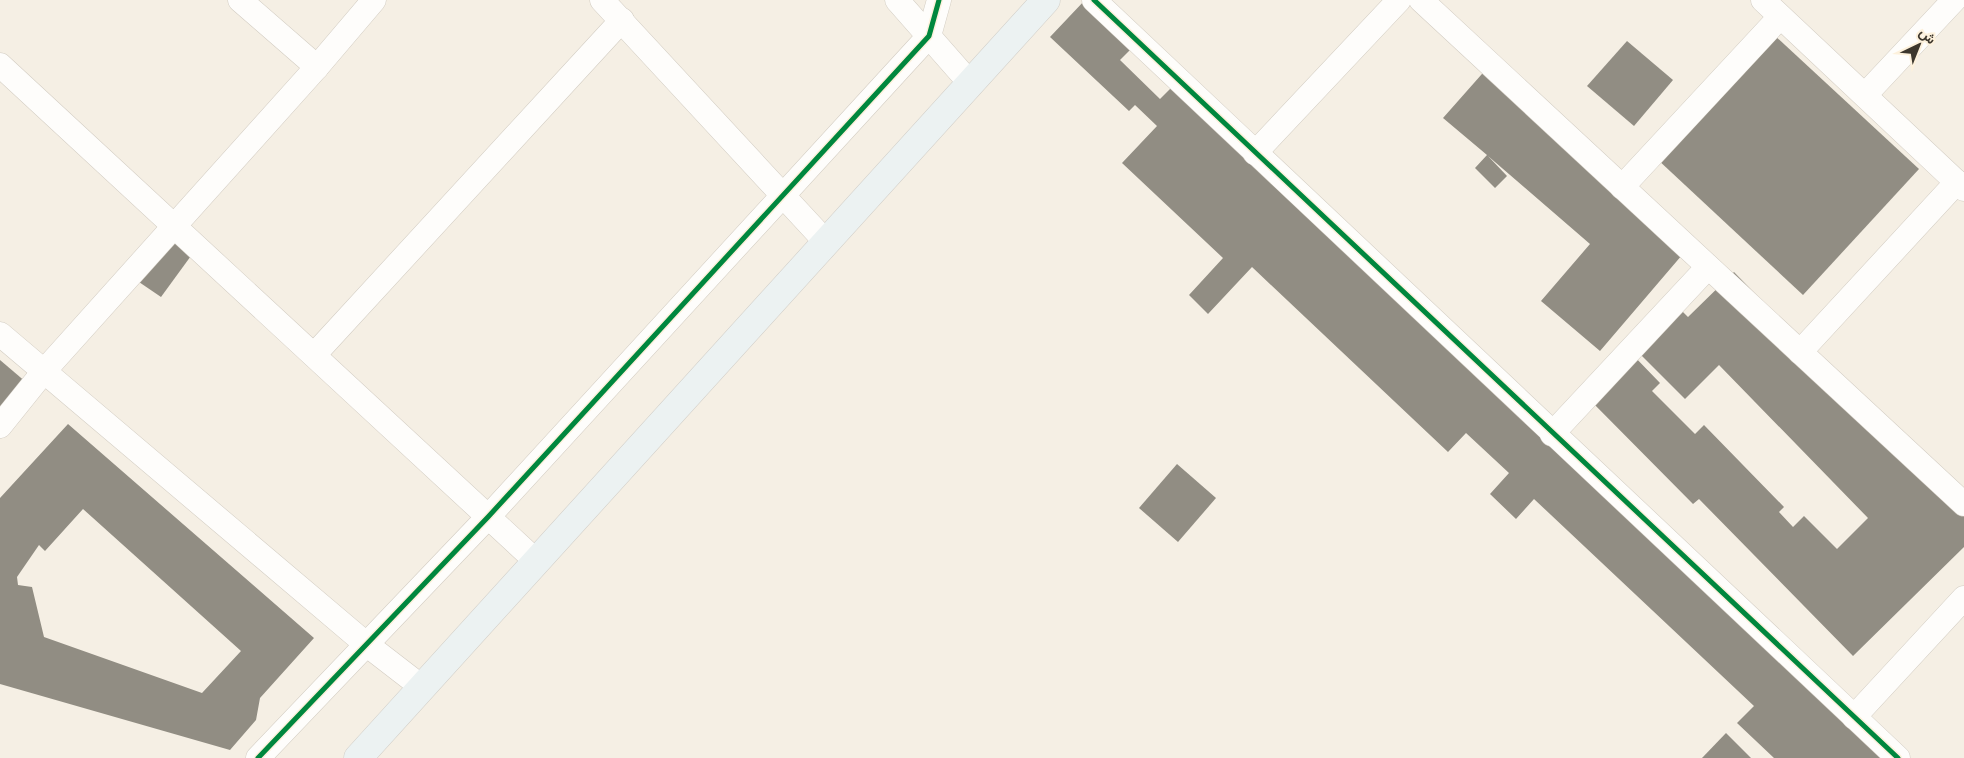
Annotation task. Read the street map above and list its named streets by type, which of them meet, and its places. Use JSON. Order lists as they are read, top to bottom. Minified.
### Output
{"north":"top right"}
